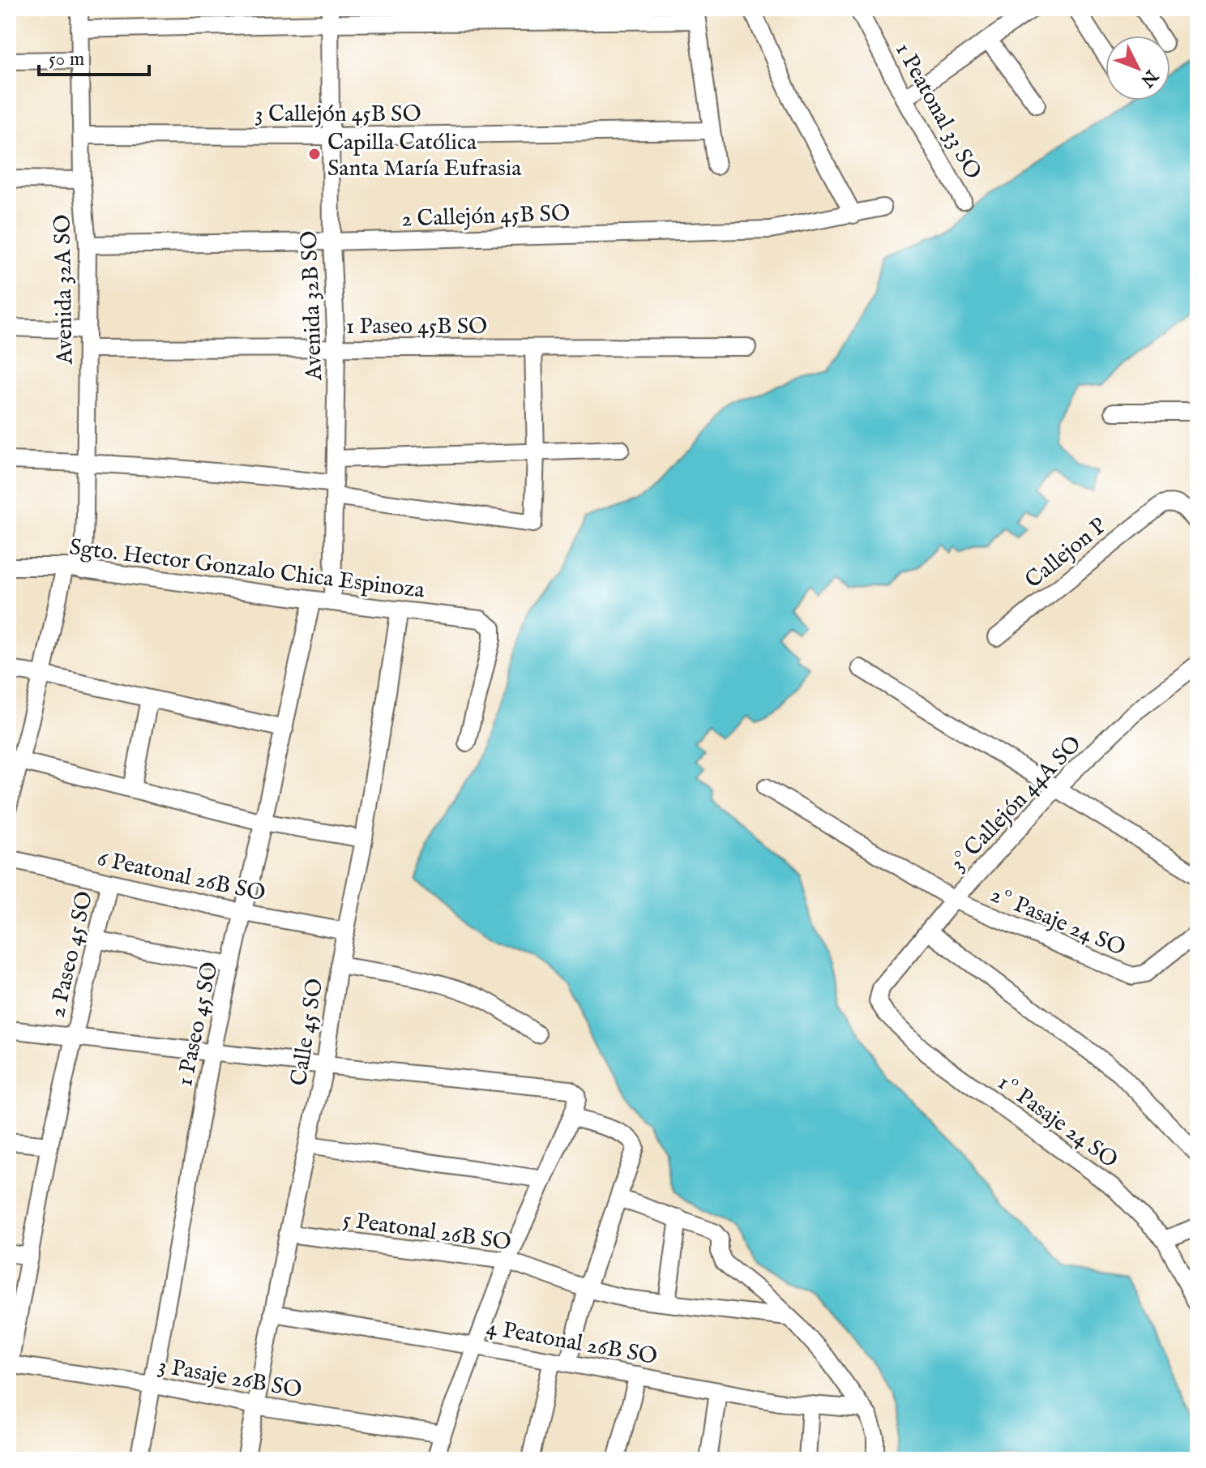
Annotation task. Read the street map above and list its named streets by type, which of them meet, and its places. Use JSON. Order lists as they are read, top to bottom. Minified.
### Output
{"streets":{"street":["1 Peatonal 33 SO","3 Callejón 45B SO","2 Callejón 45B SO","Avenida 32A SO","Avenida 32B SO","1 Paseo 45B SO","Callejon P","Sgto. Hector Gonzalo Chica Espinoza","3° Callejón 44A SO","6 Peatonal 26B SO","2º Pasaje 24 SO","2 Paseo 45 SO","1 Paseo 45 SO","Calle 45 SO","1º Pasaje 24 SO","5 Peatonal 26B SO","4 Peatonal 26B SO","3 Pasaje 26B SO"]},"crossings":[["3 Callejón 45B SO","Avenida 32A SO"],["3 Callejón 45B SO","Avenida 32B SO"],["2 Callejón 45B SO","Avenida 32A SO"],["2 Callejón 45B SO","Avenida 32B SO"],["Avenida 32A SO","1 Paseo 45B SO"],["Avenida 32A SO","Sgto. Hector Gonzalo Chica Espinoza"],["Avenida 32B SO","1 Paseo 45B SO"],["Avenida 32B SO","Sgto. Hector Gonzalo Chica Espinoza"],["Sgto. Hector Gonzalo Chica Espinoza","1 Paseo 45 SO"],["Sgto. Hector Gonzalo Chica Espinoza","Calle 45 SO"],["3° Callejón 44A SO","2º Pasaje 24 SO"],["3° Callejón 44A SO","1º Pasaje 24 SO"],["6 Peatonal 26B SO","2 Paseo 45 SO"],["6 Peatonal 26B SO","1 Paseo 45 SO"],["6 Peatonal 26B SO","Calle 45 SO"],["2 Paseo 45 SO","3 Pasaje 26B SO"],["1 Paseo 45 SO","3 Pasaje 26B SO"],["Calle 45 SO","5 Peatonal 26B SO"],["Calle 45 SO","4 Peatonal 26B SO"],["Calle 45 SO","3 Pasaje 26B SO"]],"places":["Capilla Católica Santa María Eufrasia"],"scale_bar":"50 m","north":"bottom right"}
